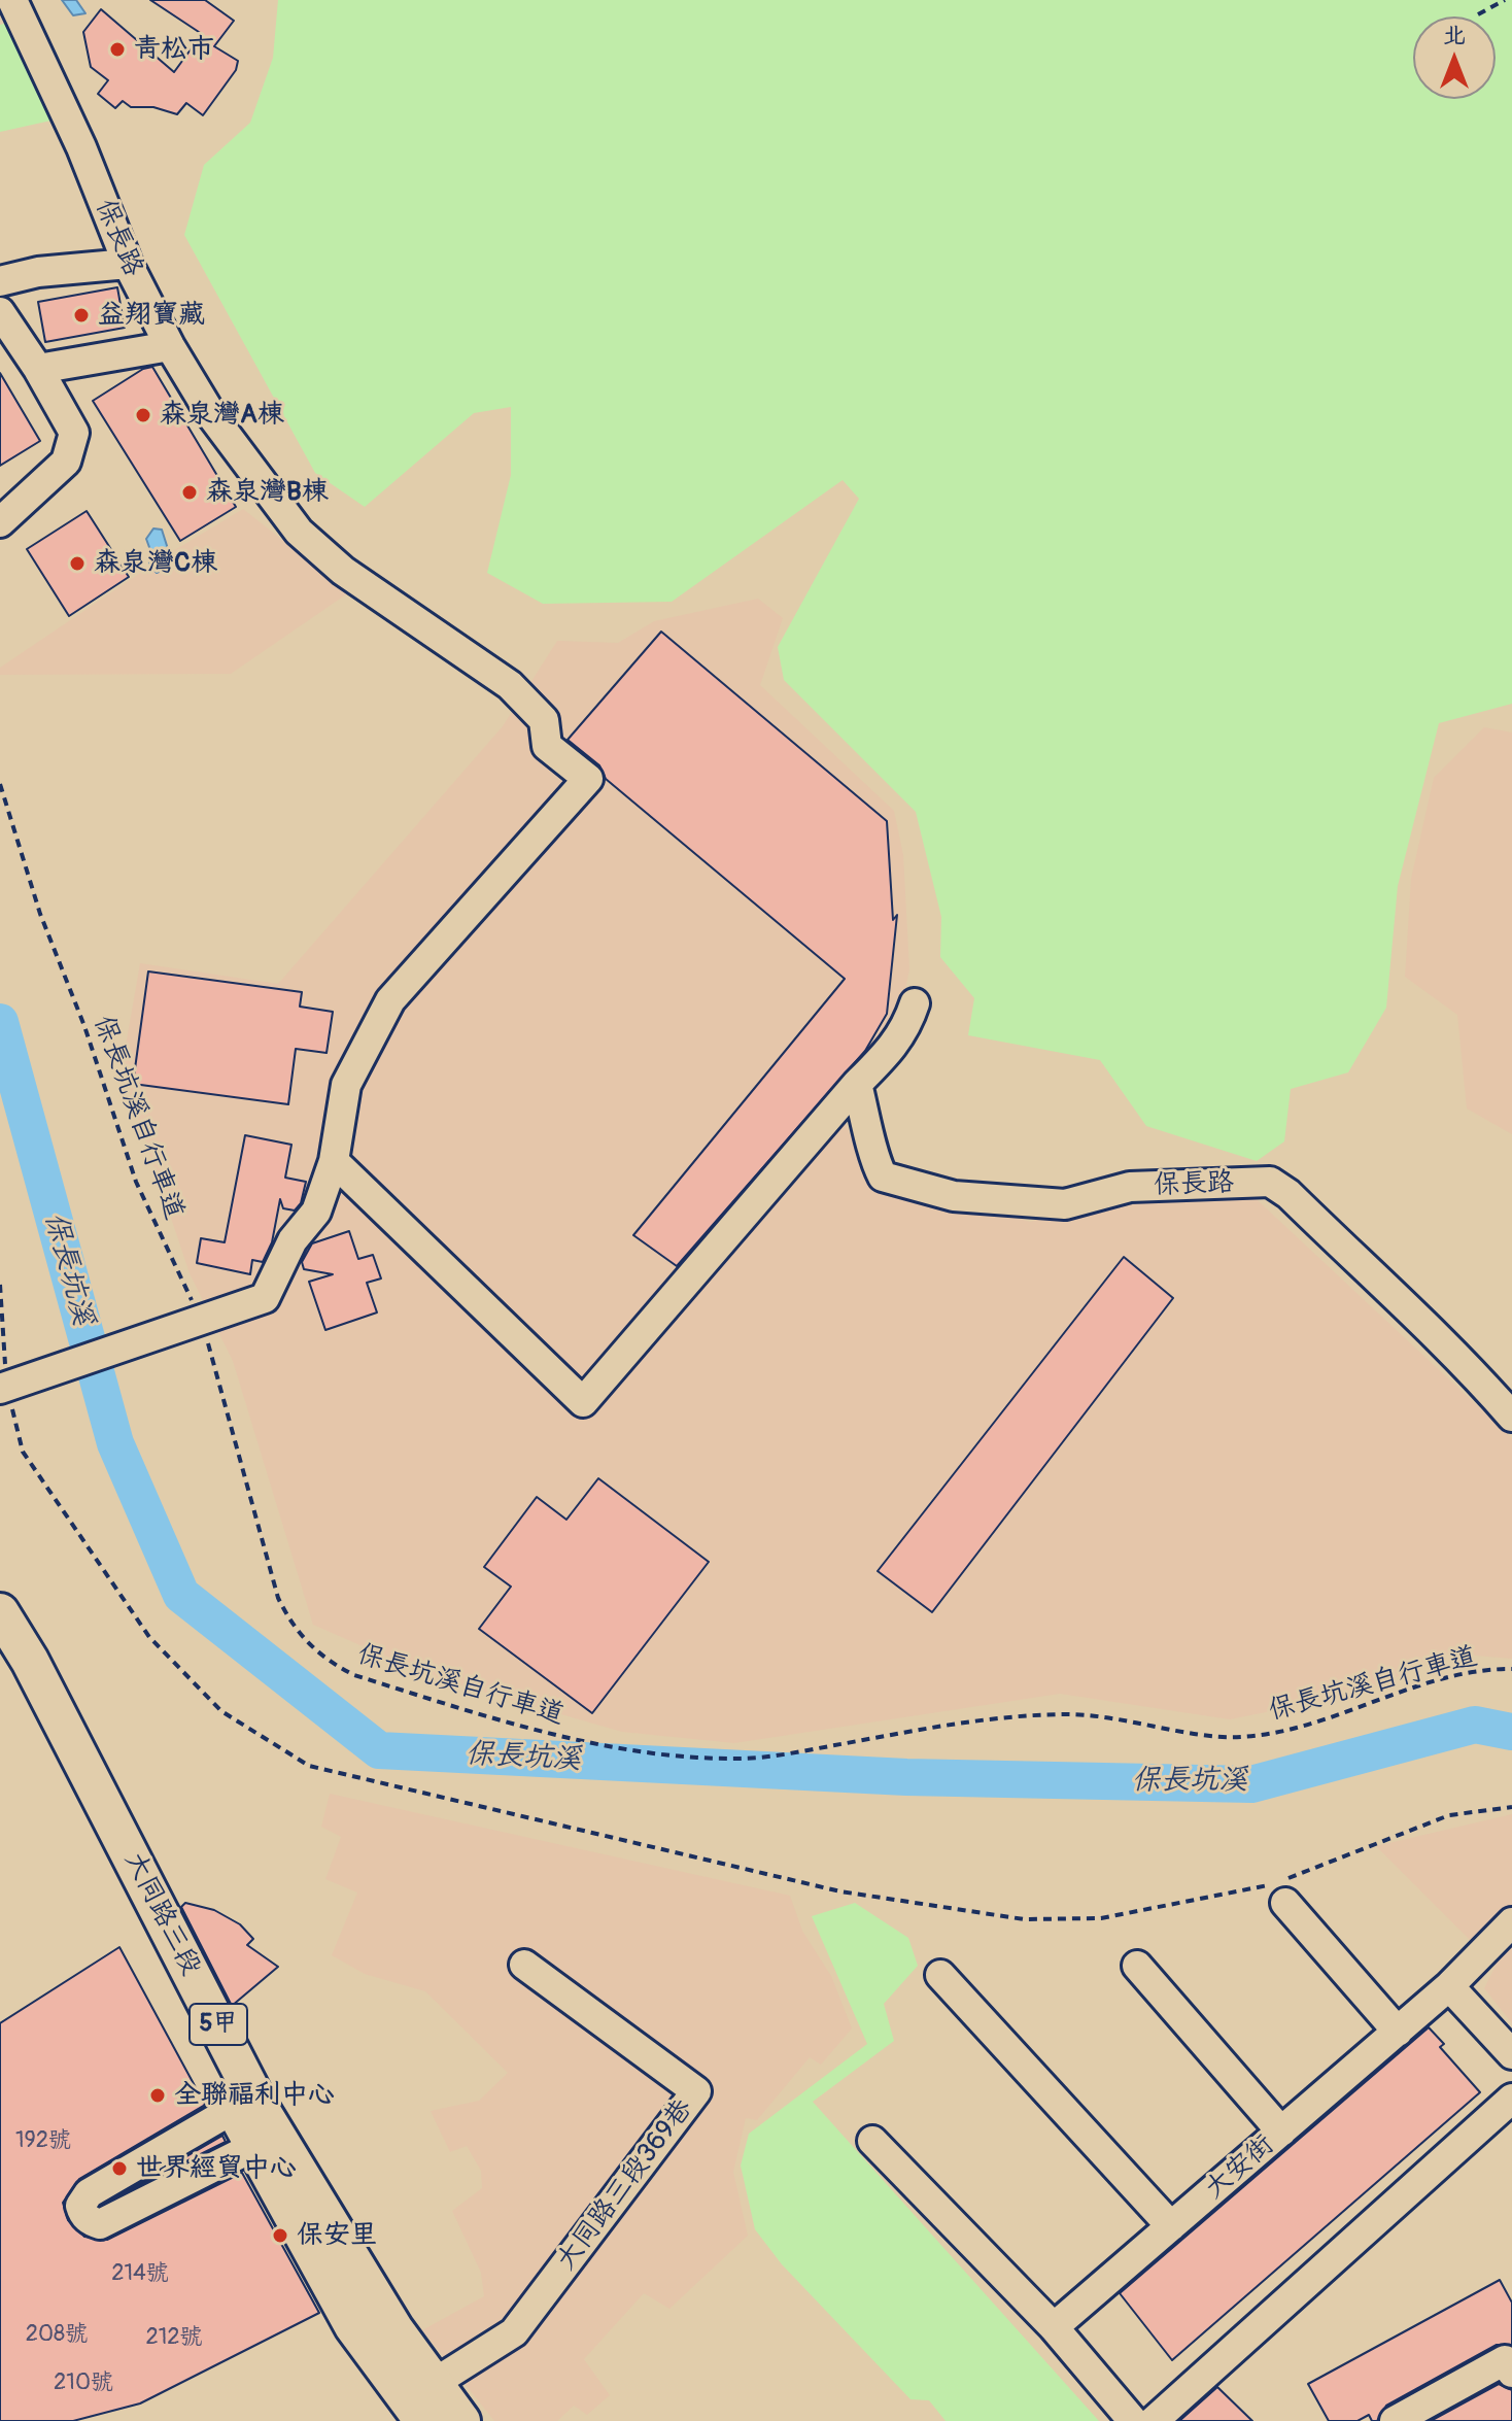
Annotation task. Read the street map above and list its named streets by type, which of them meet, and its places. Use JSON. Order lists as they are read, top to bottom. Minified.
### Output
{"streets":{"main road":["大同路三段","5甲"],"street":["保長路","大安街","大同路三段369巷"],"path":["保長坑溪自行車道"]},"crossings":[["大同路三段","大同路三段369巷"]],"water":["保長坑溪"],"places":["青松市","益翔寶藏","森泉灣A棟","森泉灣B棟","森泉灣C棟","全聯福利中心","世界經貿中心","保安里"],"house_numbers":["192號","214號","208號","212號","210號"],"north":"top"}
